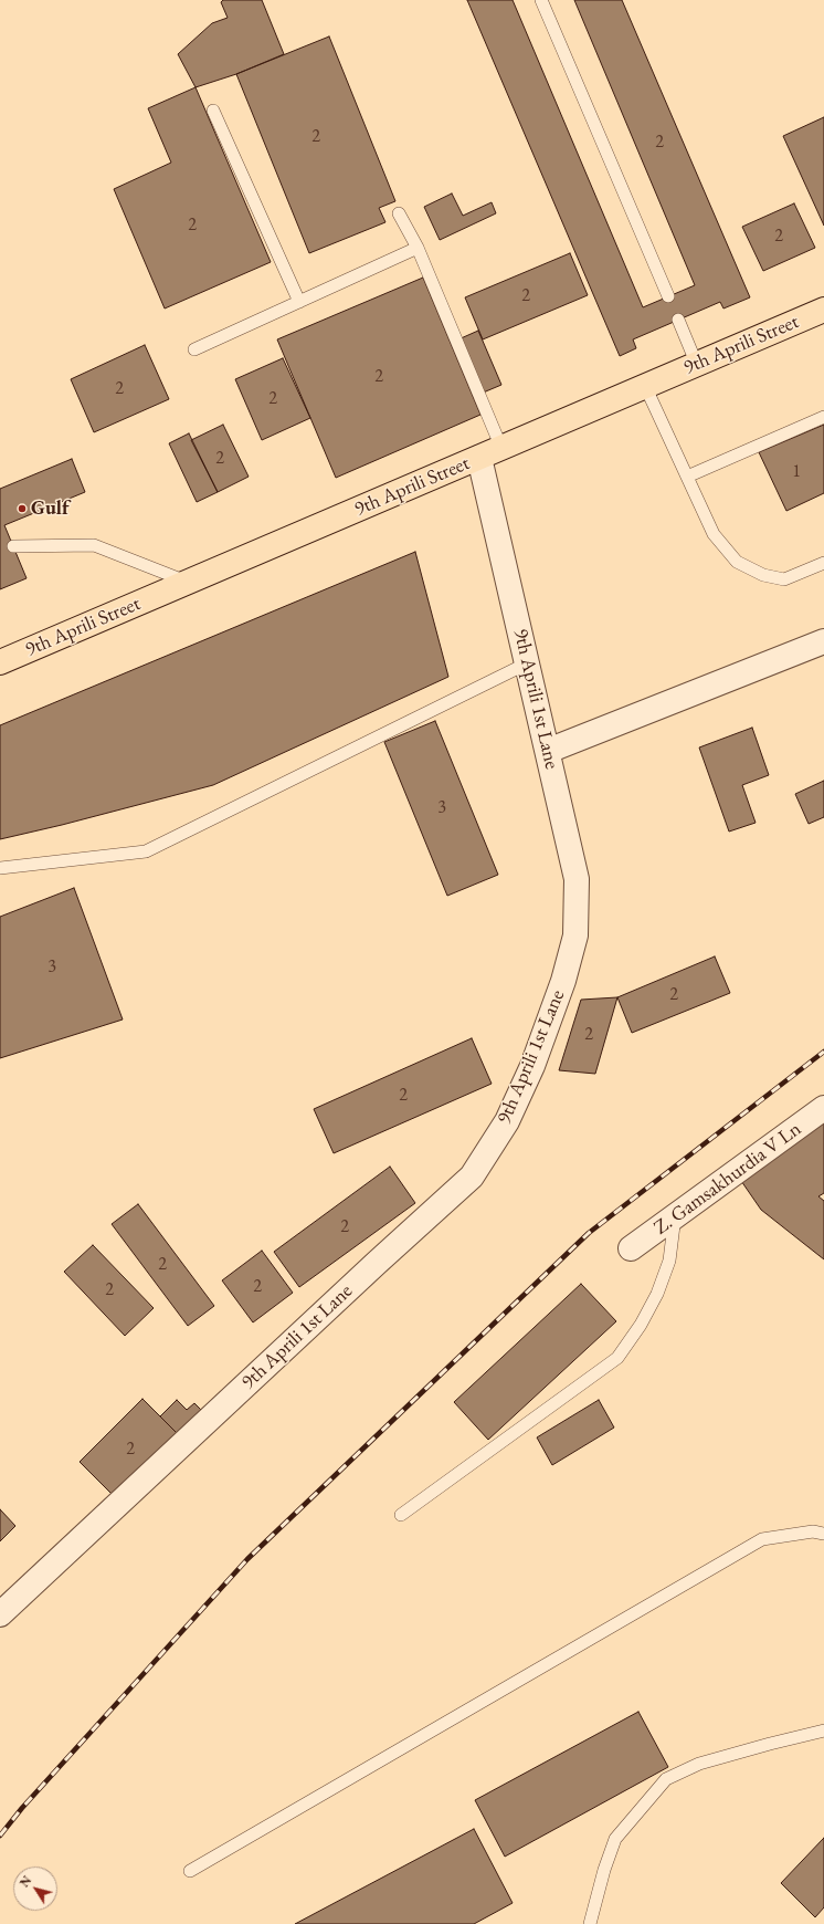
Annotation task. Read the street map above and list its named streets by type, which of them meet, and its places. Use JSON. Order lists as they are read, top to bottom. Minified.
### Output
{"streets":{"main road":["9th Aprili Street"],"street":["9th Aprili 1st Lane","Z. Gamsakhurdia V Ln"]},"crossings":[["9th Aprili Street","9th Aprili 1st Lane"]],"places":["Gulf"],"house_numbers":["2","2","2","2","2","2","2","2","2","1","3","3","2","2","2","2","2","2","2","2"],"north":"top left"}
